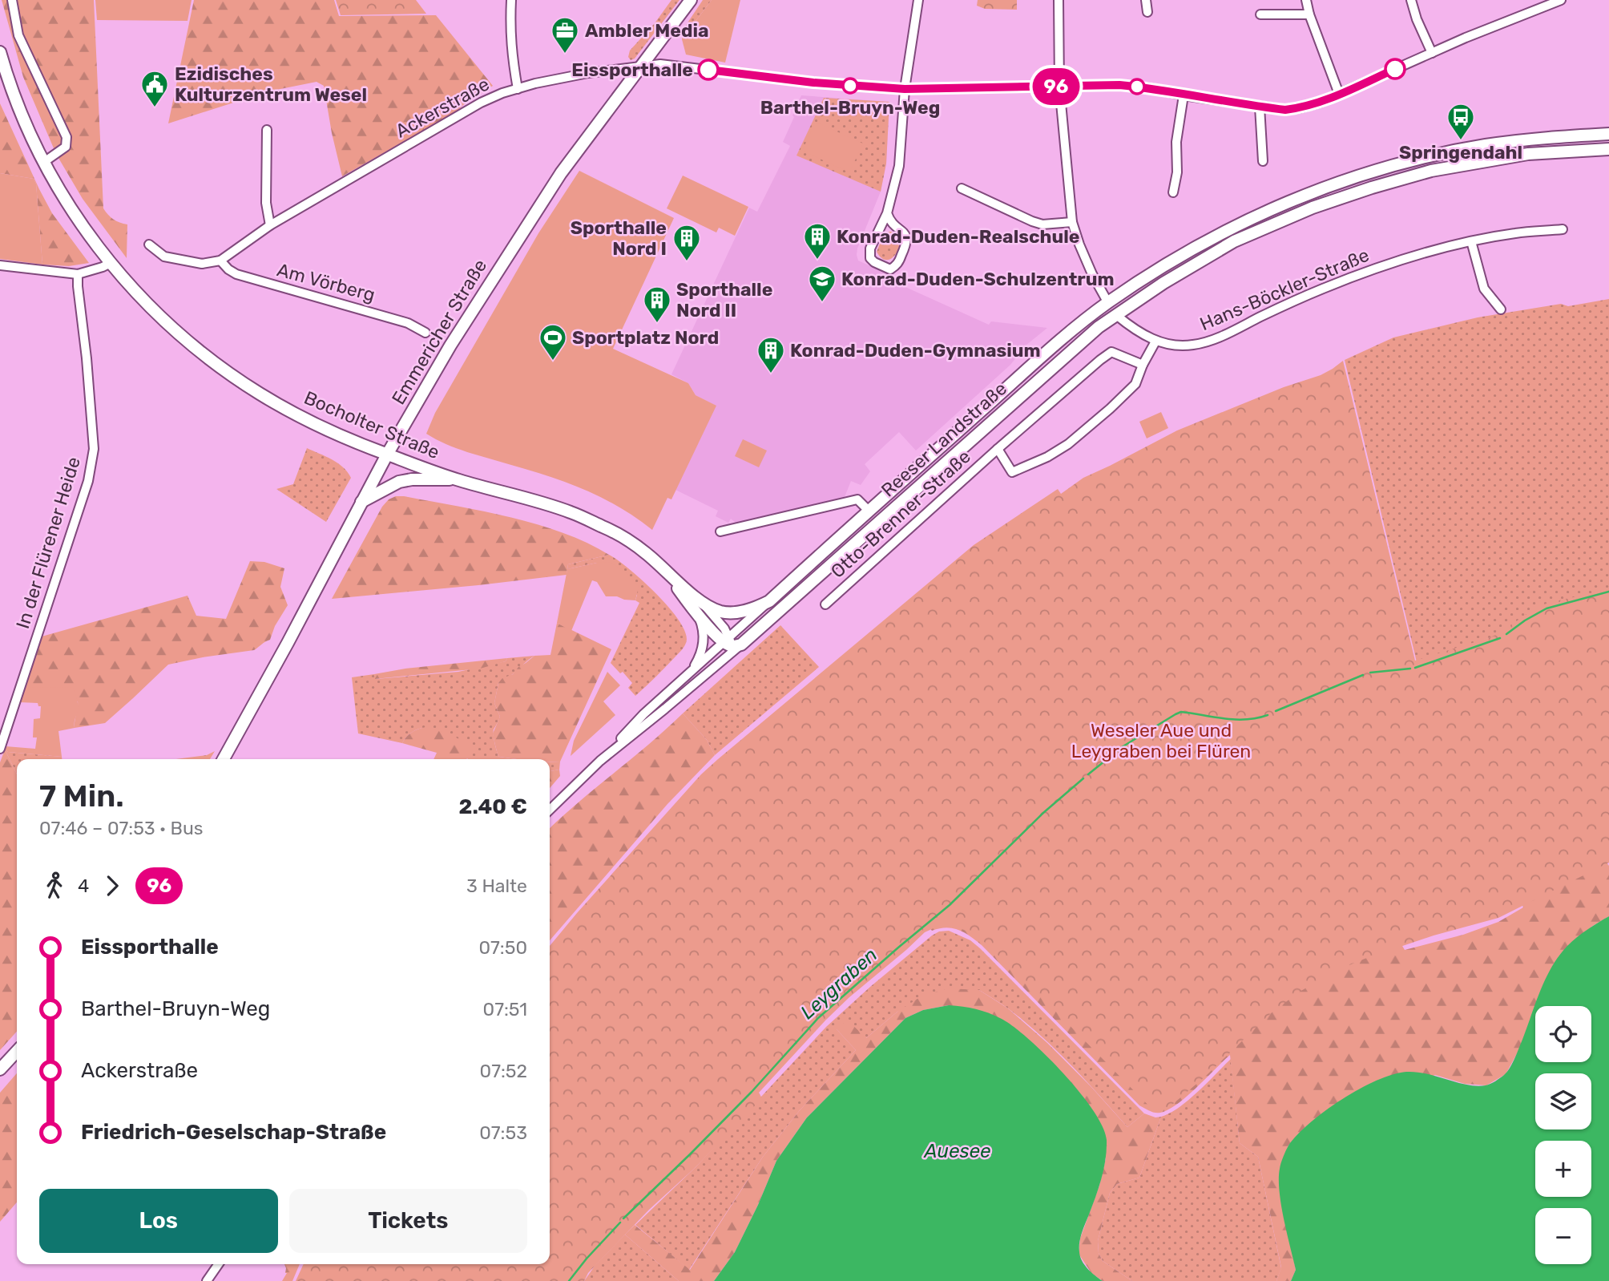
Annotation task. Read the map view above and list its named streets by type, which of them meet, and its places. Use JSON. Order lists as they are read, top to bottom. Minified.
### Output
{"streets":{"main road":["Emmericher Straße","Bocholter Straße","Reeser Landstraße"],"street":["Ackerstraße","Am Vörberg","Hans-Böckler-Straße","Otto-Brenner-Straße","In der Flürener Heide"]},"crossings":[["Ackerstraße","Am Vörberg"],["Ackerstraße","Emmericher Straße"],["Hans-Böckler-Straße","Reeser Landstraße"],["Hans-Böckler-Straße","Otto-Brenner-Straße"],["Emmericher Straße","Bocholter Straße"],["Bocholter Straße","Reeser Landstraße"]],"water":["Leygraben","Auesee"],"parks":["Weseler Aue und Leygraben bei Flüren"],"places":{"office":["Ambler Media"],"other":["Eissporthalle","Barthel-Bruyn-Weg"],"public building":["Ezidisches Kulturzentrum Wesel"],"bus stop":["Springendahl"],"building":["Konrad-Duden-Realschule","Sporthalle Nord I","Sporthalle Nord II","Konrad-Duden-Gymnasium"],"school or university":["Konrad-Duden-Schulzentrum"],"sports":["Sportplatz Nord"]},"lines":["bus line 96"],"page":{"on_map":"96","heading":["7 Min.","07:46 – 07:53 · Bus","2.40 €"],"legs":["4","96","3 Halte"],"list":[{"name":"Eissporthalle","value":"07:50"},{"name":"Barthel-Bruyn-Weg","value":"07:51"},{"name":"Ackerstraße","value":"07:52"},{"name":"Friedrich-Geselschap-Straße","value":"07:53"}],"map_buttons":["+","−"],"buttons":["Los","Tickets"]}}
